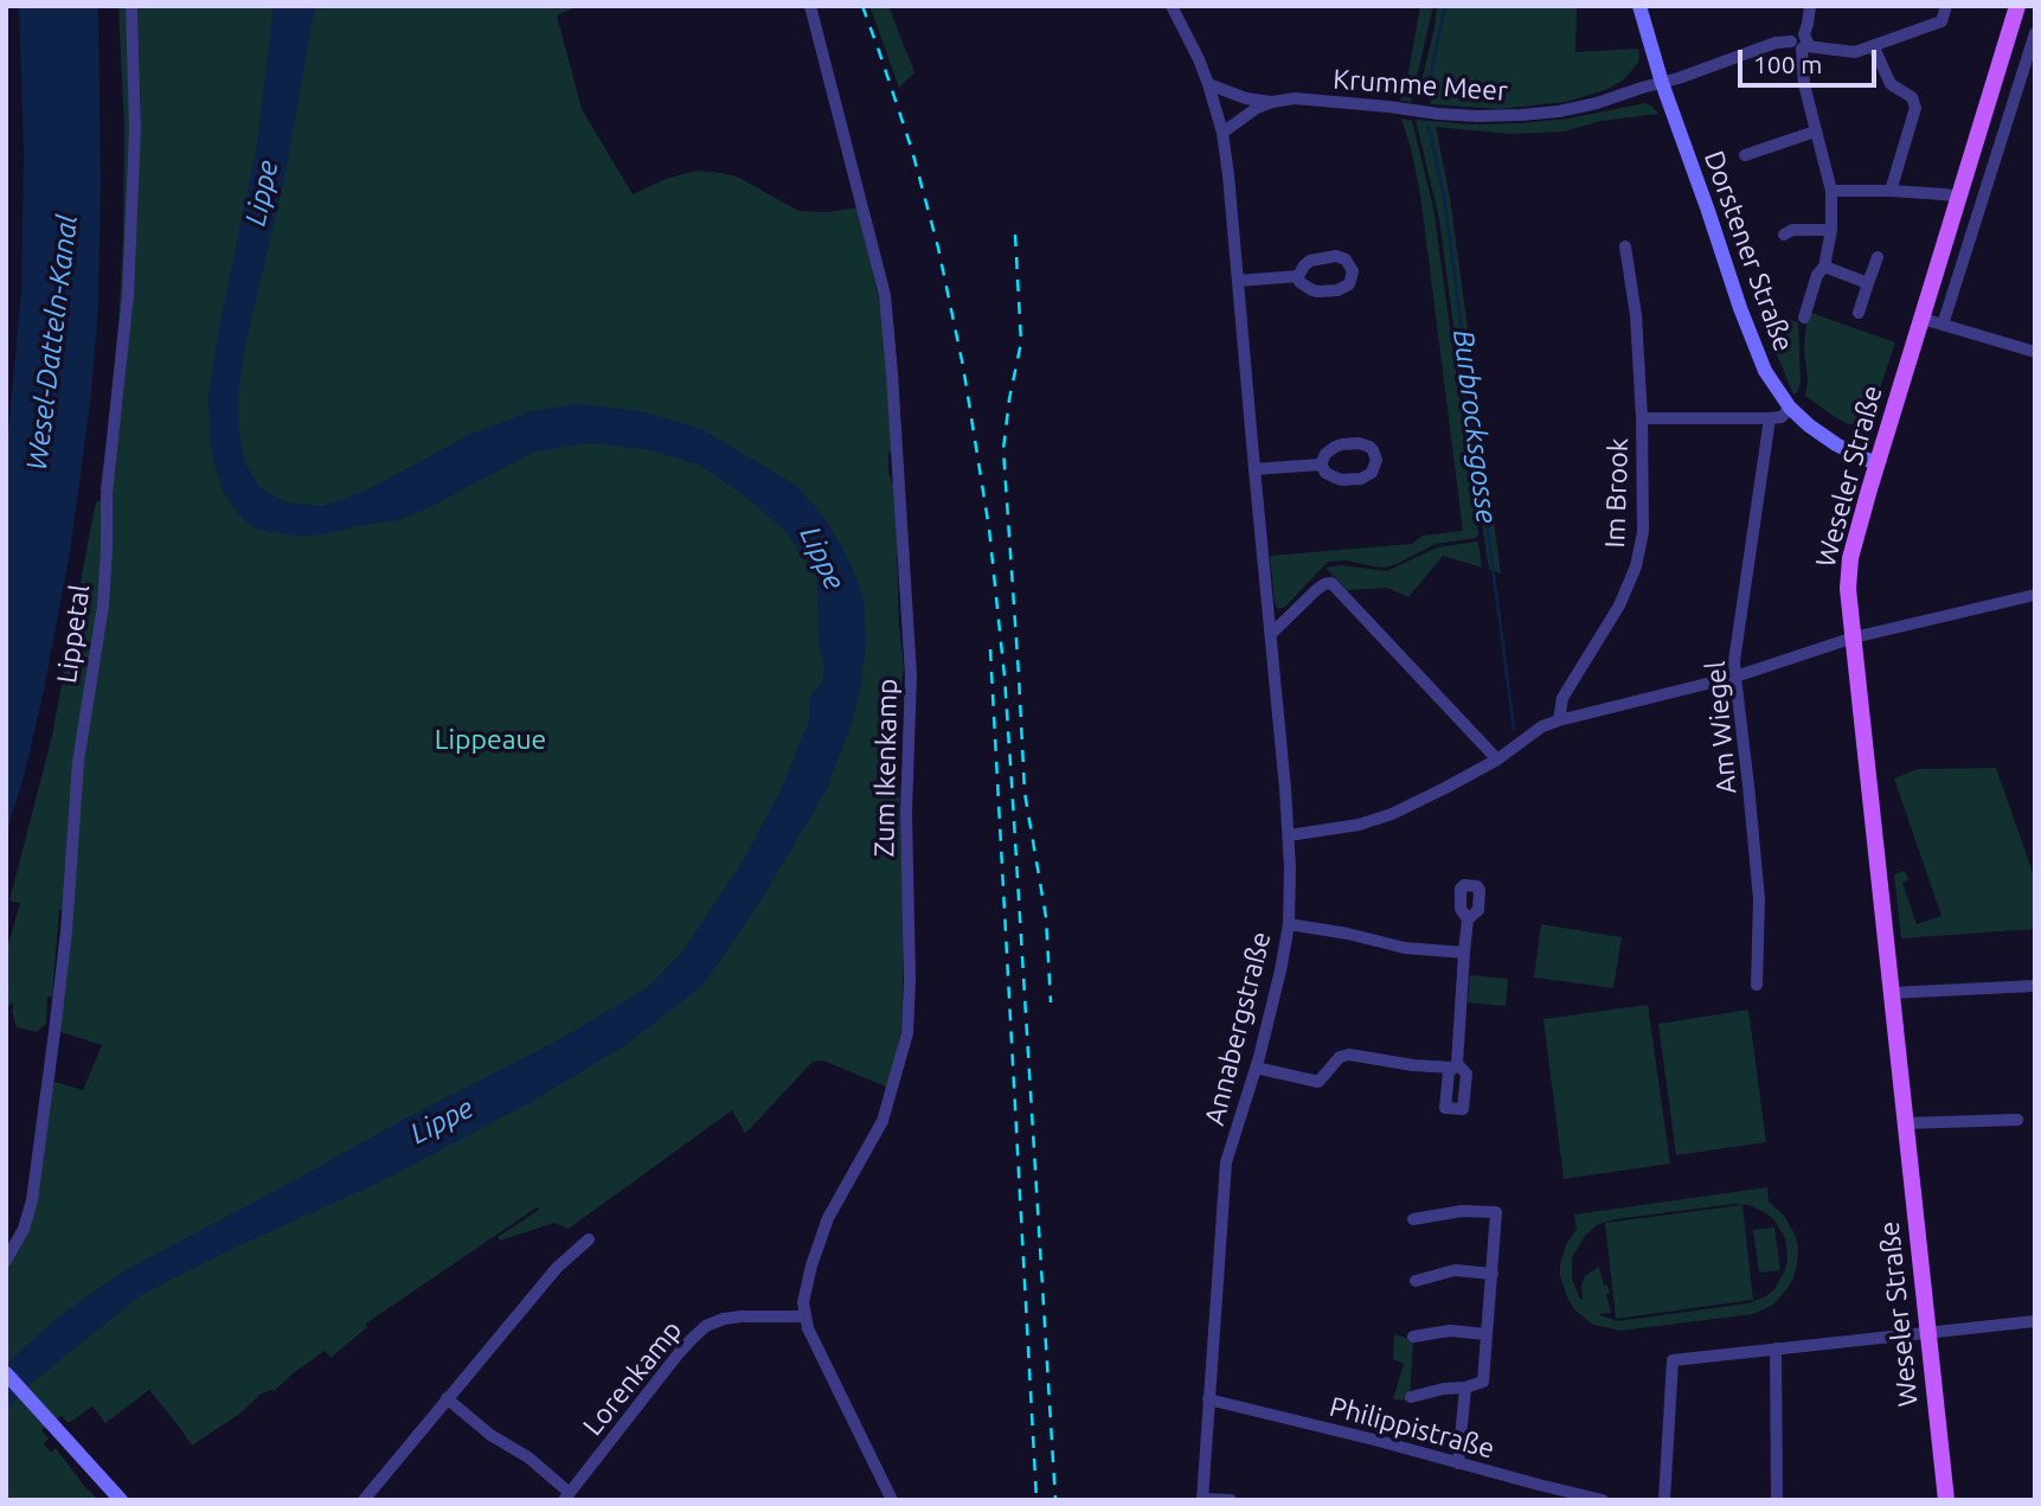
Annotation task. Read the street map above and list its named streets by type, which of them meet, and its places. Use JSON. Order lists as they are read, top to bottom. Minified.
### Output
{"streets":{"main road":["Dorstener Straße","Weseler Straße"],"street":["Krumme Meer","Im Brook","Lippetal","Am Wiegel","Zum Ikenkamp","Annabergstraße","Lorenkamp","Philippistraße"]},"crossings":[["Krumme Meer","Dorstener Straße"],["Krumme Meer","Annabergstraße"],["Dorstener Straße","Weseler Straße"],["Zum Ikenkamp","Lorenkamp"],["Annabergstraße","Philippistraße"]],"water":["Lippe","Wesel-Datteln-Kanal","Burbrocksgosse"],"parks":["Lippeaue"],"scale_bar":"100 m"}
